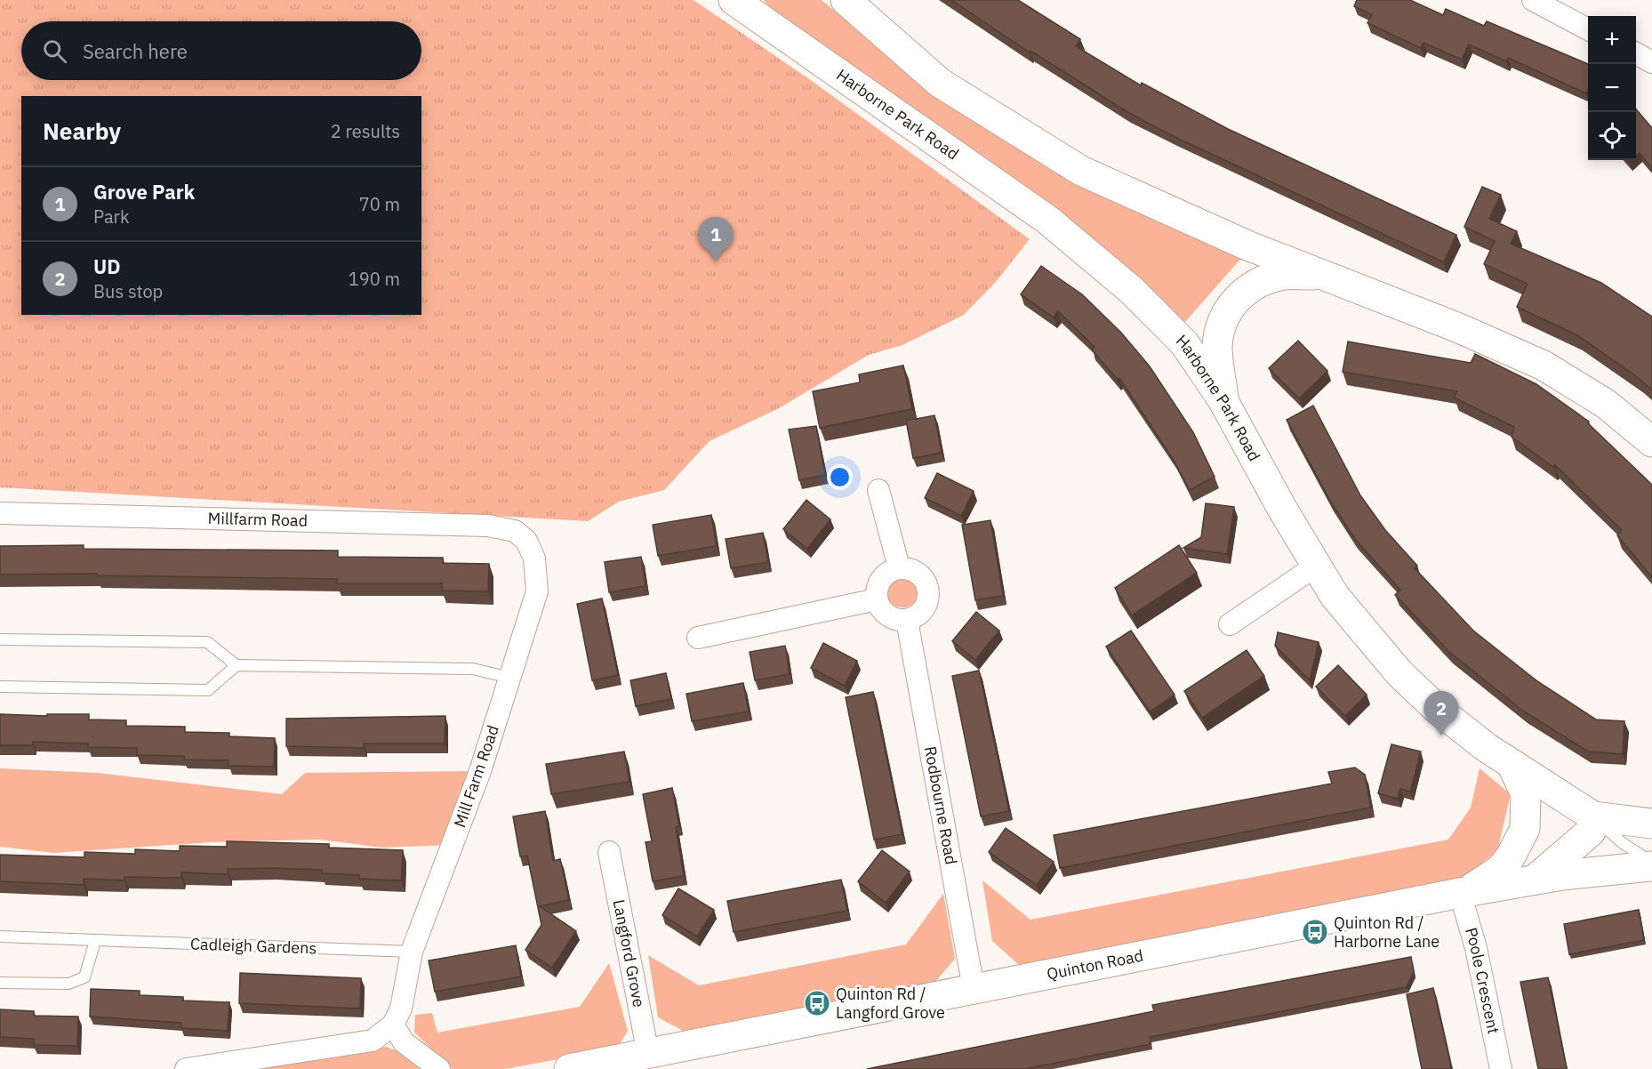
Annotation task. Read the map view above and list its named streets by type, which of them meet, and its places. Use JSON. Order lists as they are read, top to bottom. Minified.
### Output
{"streets":{"main road":["Harborne Park Road","Quinton Road"],"street":["Millfarm Road","Mill Farm Road","Rodbourne Road","Langford Grove","Poole Crescent"],"lane":["Cadleigh Gardens"]},"crossings":[["Millfarm Road","Mill Farm Road"],["Mill Farm Road","Cadleigh Gardens"],["Rodbourne Road","Quinton Road"],["Langford Grove","Quinton Road"],["Quinton Road","Poole Crescent"]],"places":{"bus stop":["Quinton Rd / Harborne Lane","Quinton Rd / Langford Grove"]},"page":{"map_buttons":["+","−"],"search":"Search here","heading":["Nearby","2 results"],"list":[{"mark":"1","name":"Grove Park","note":"Park","value":"70 m"},{"mark":"2","name":"UD","note":"Bus stop","value":"190 m"}],"pins":["1","2"]}}
